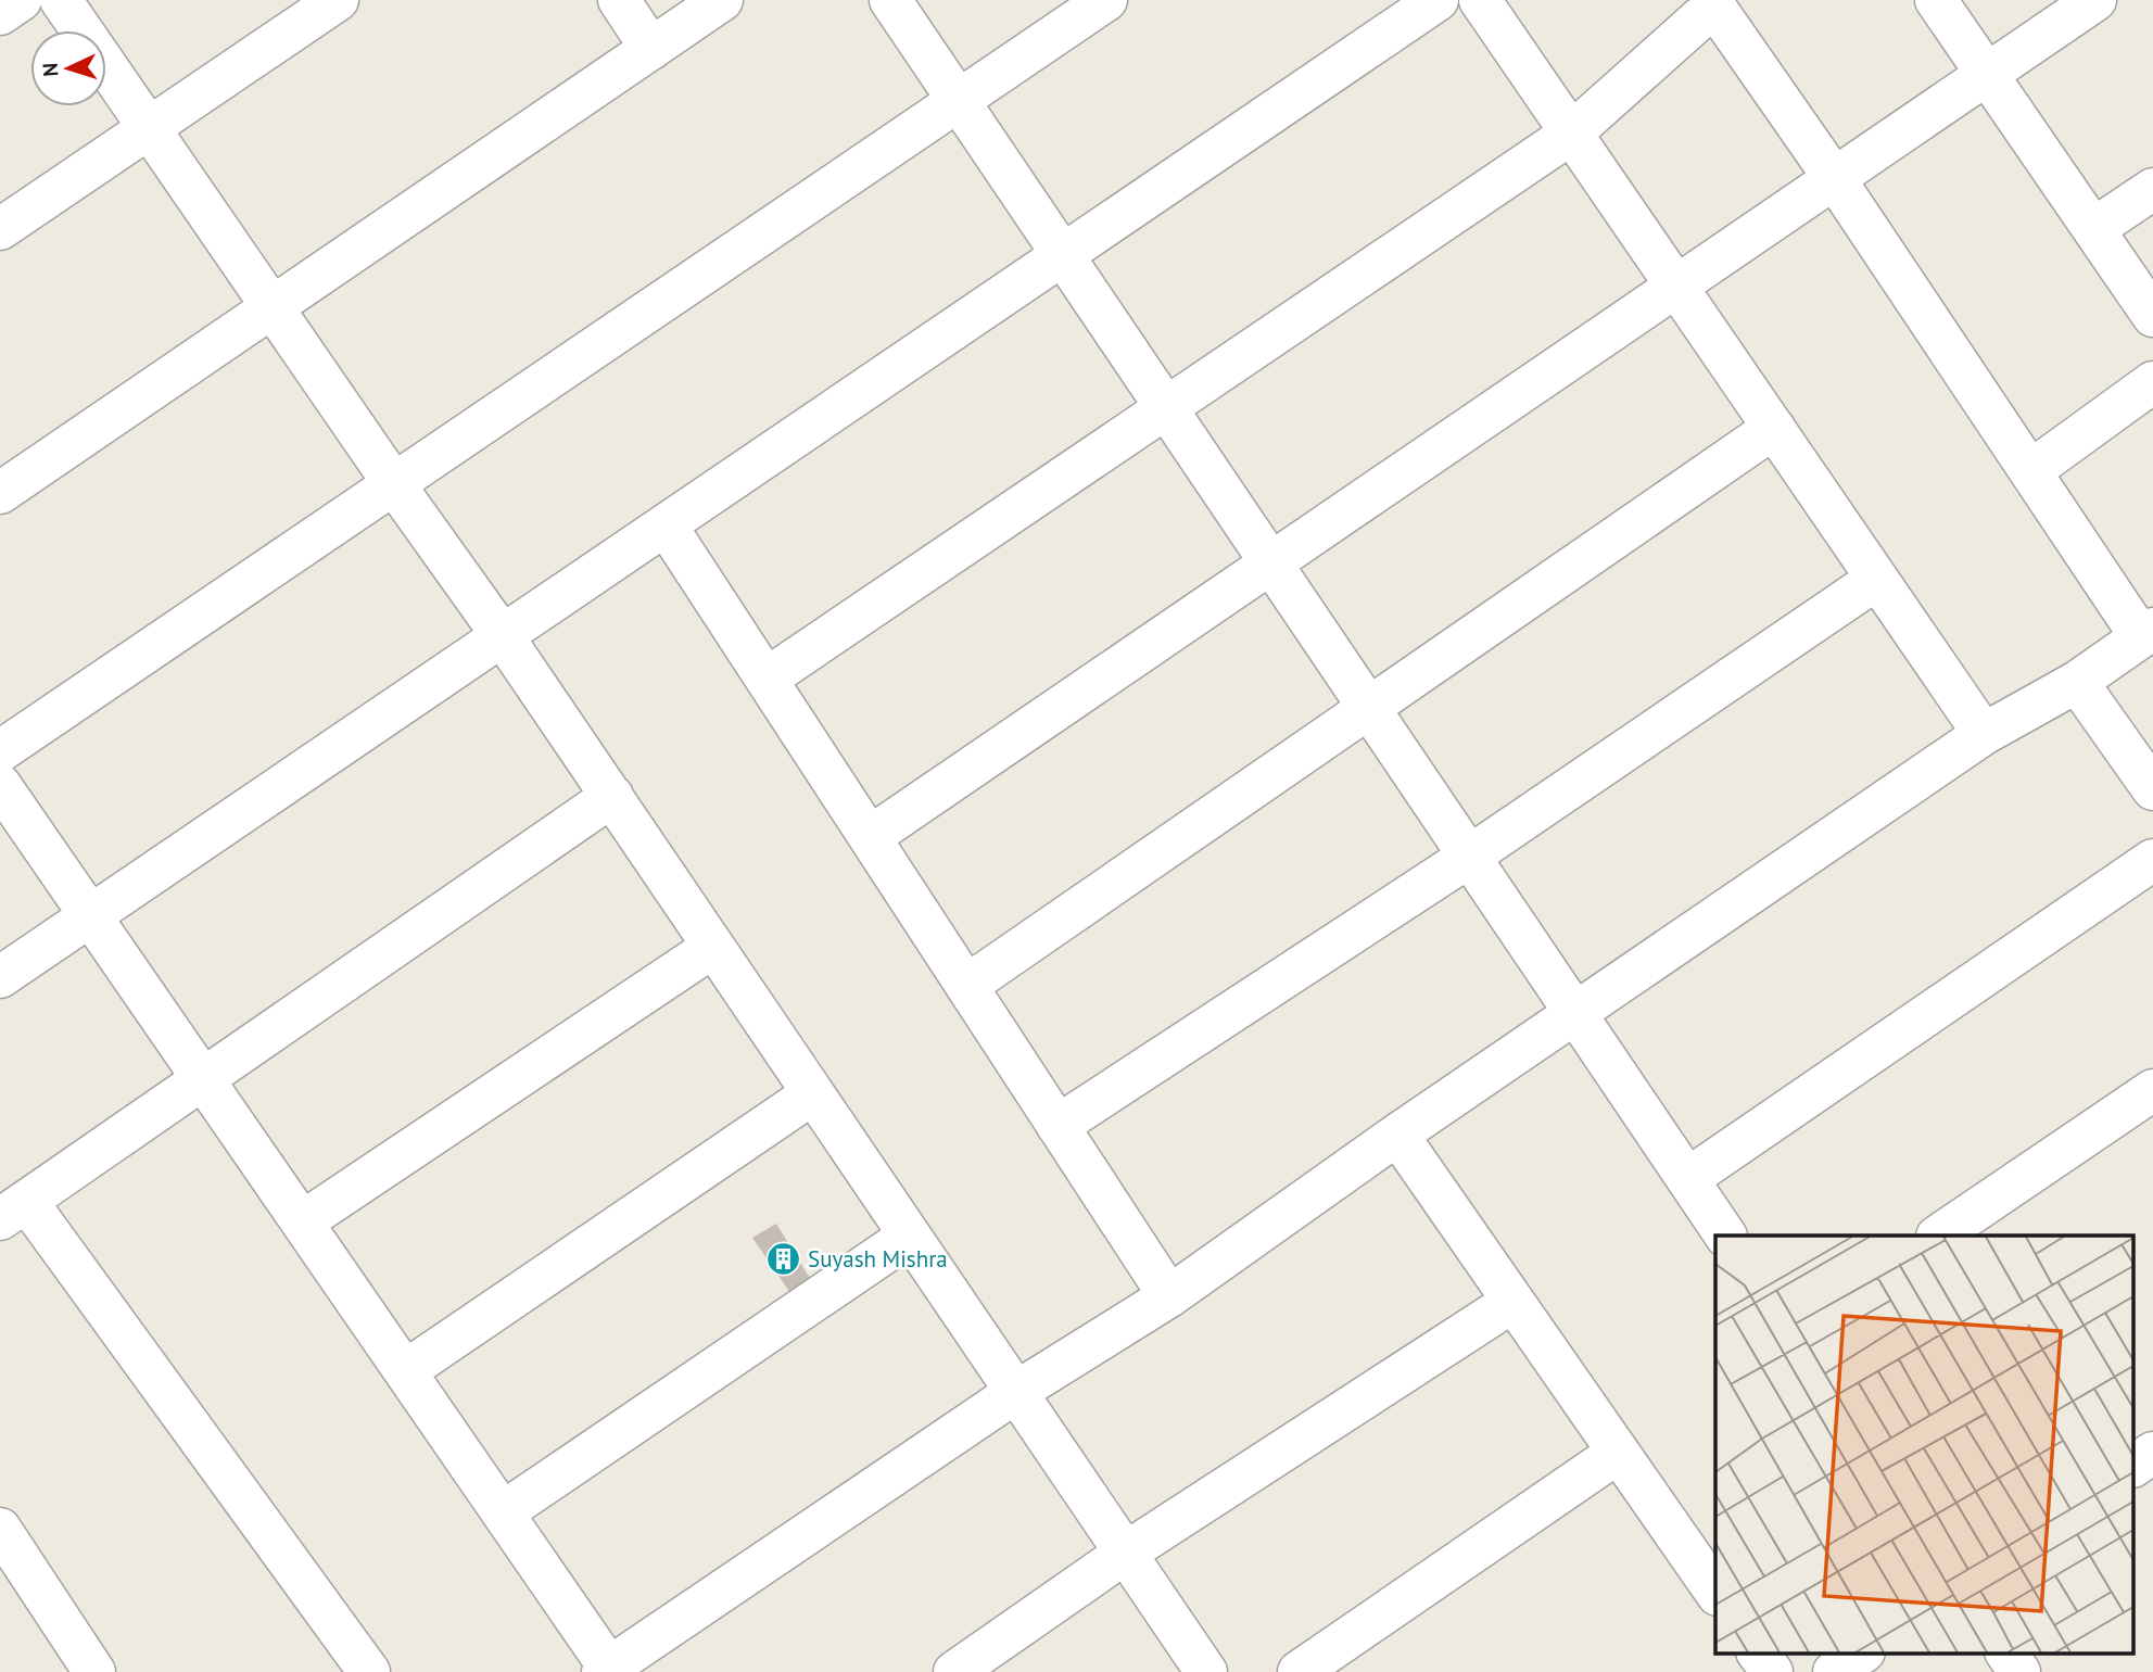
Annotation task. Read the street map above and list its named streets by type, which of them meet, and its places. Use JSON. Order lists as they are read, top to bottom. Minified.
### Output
{"places":{"building":["Suyash Mishra"]},"north":"left"}
